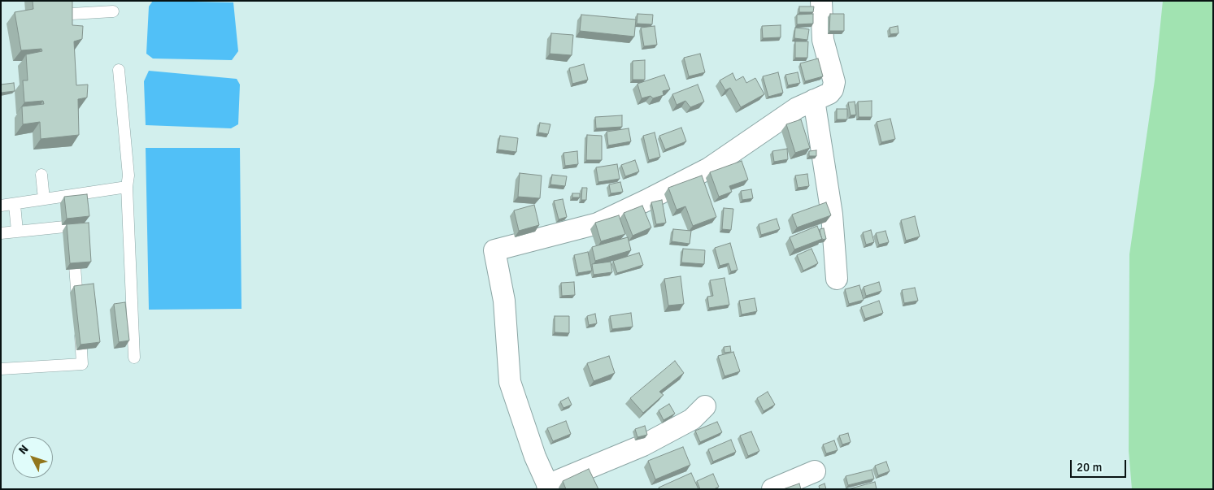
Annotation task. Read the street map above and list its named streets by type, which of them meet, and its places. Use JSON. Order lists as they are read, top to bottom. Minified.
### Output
{"scale_bar":"20 m","north":"top left"}
